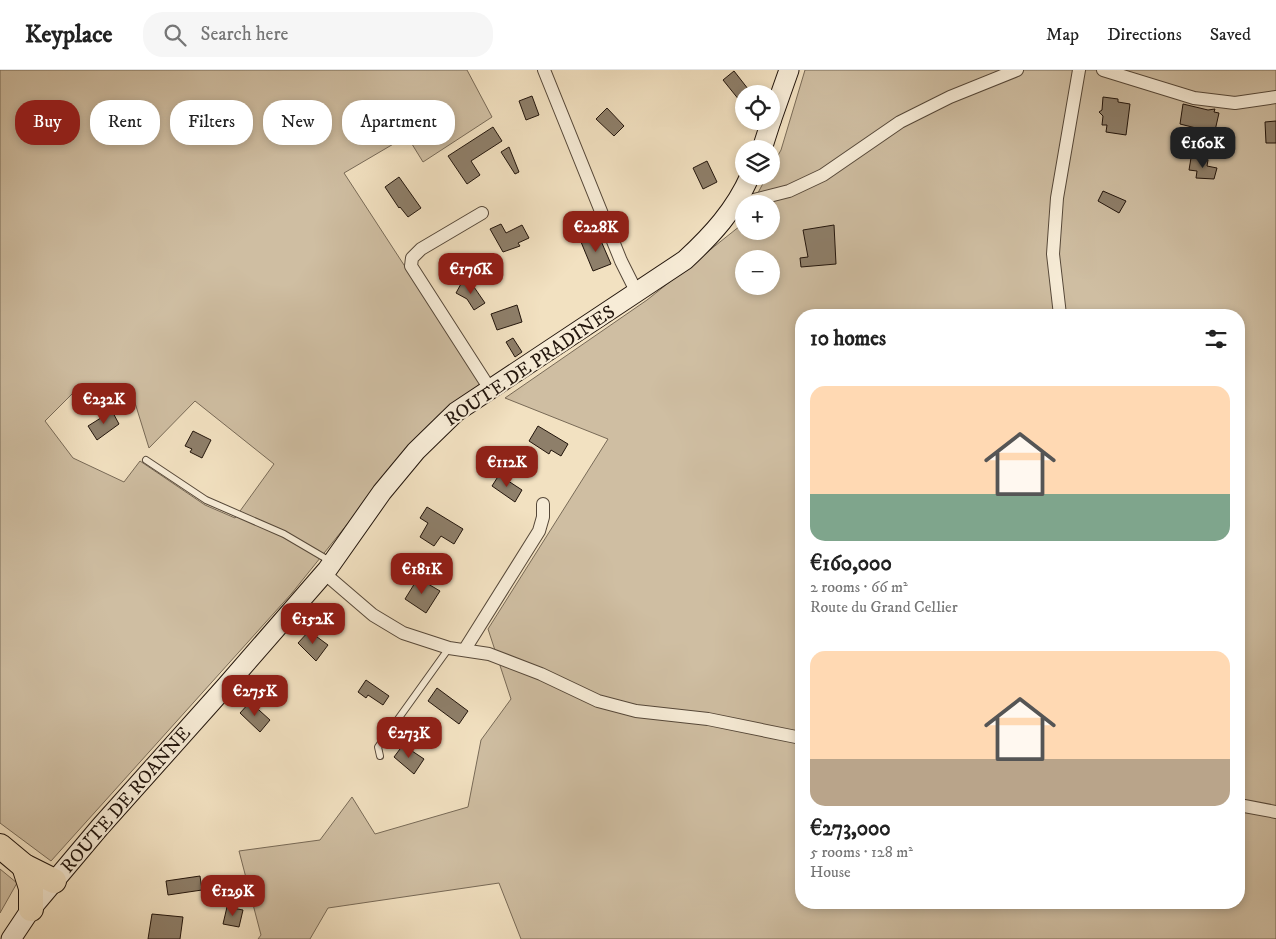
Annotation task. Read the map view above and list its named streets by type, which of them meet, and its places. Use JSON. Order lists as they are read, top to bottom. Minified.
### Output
{"streets":{"street":["ROUTE DE PRADINES","ROUTE DE ROANNE"]},"crossings":[["ROUTE DE PRADINES","ROUTE DE ROANNE"]],"page":{"header":"Keyplace","search":"Search here","nav":["Map","Directions","Saved"],"map_buttons":["+","−"],"chip":["Buy","Rent","Filters","New","Apartment"],"price":["€160K","€228K","€176K","€232K","€112K","€181K","€152K","€275K","€273K","€129K"],"heading":"10 homes","list":[{"name":"€160,000","note":"2 rooms · 66 m² · Route du Grand Cellier"},{"name":"€273,000","note":"5 rooms · 128 m² · House"}]}}
